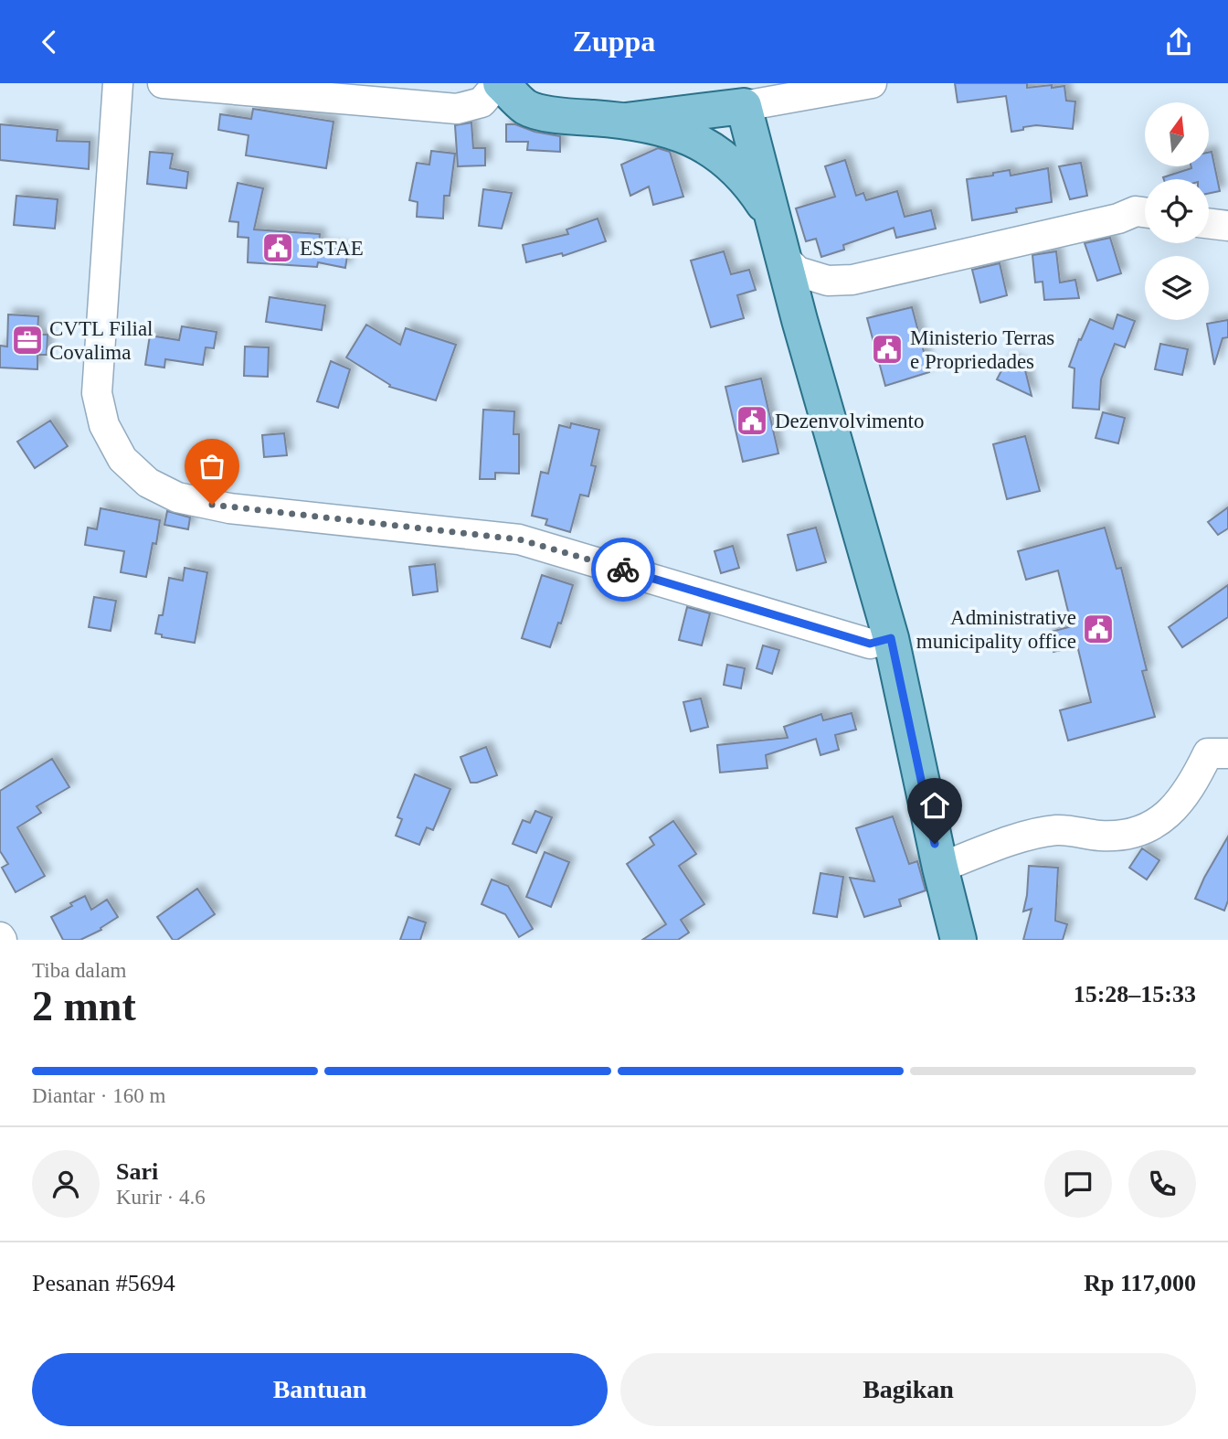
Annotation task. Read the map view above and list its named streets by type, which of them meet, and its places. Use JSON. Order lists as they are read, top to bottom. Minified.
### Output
{"places":{"public building":["ESTAE","Ministerio Terras e Propriedades","Dezenvolvimento","Administrative municipality office"],"office":["CVTL Filial Covalima"]},"north":"top","page":{"header":"Zuppa","heading":["2 mnt","Tiba dalam","15:28–15:33"],"panel":["Sari","Kurir · 4.6","Pesanan #5694","Rp 117,000"],"bar":"Diantar · 160 m","buttons":["Bantuan","Bagikan"]}}
